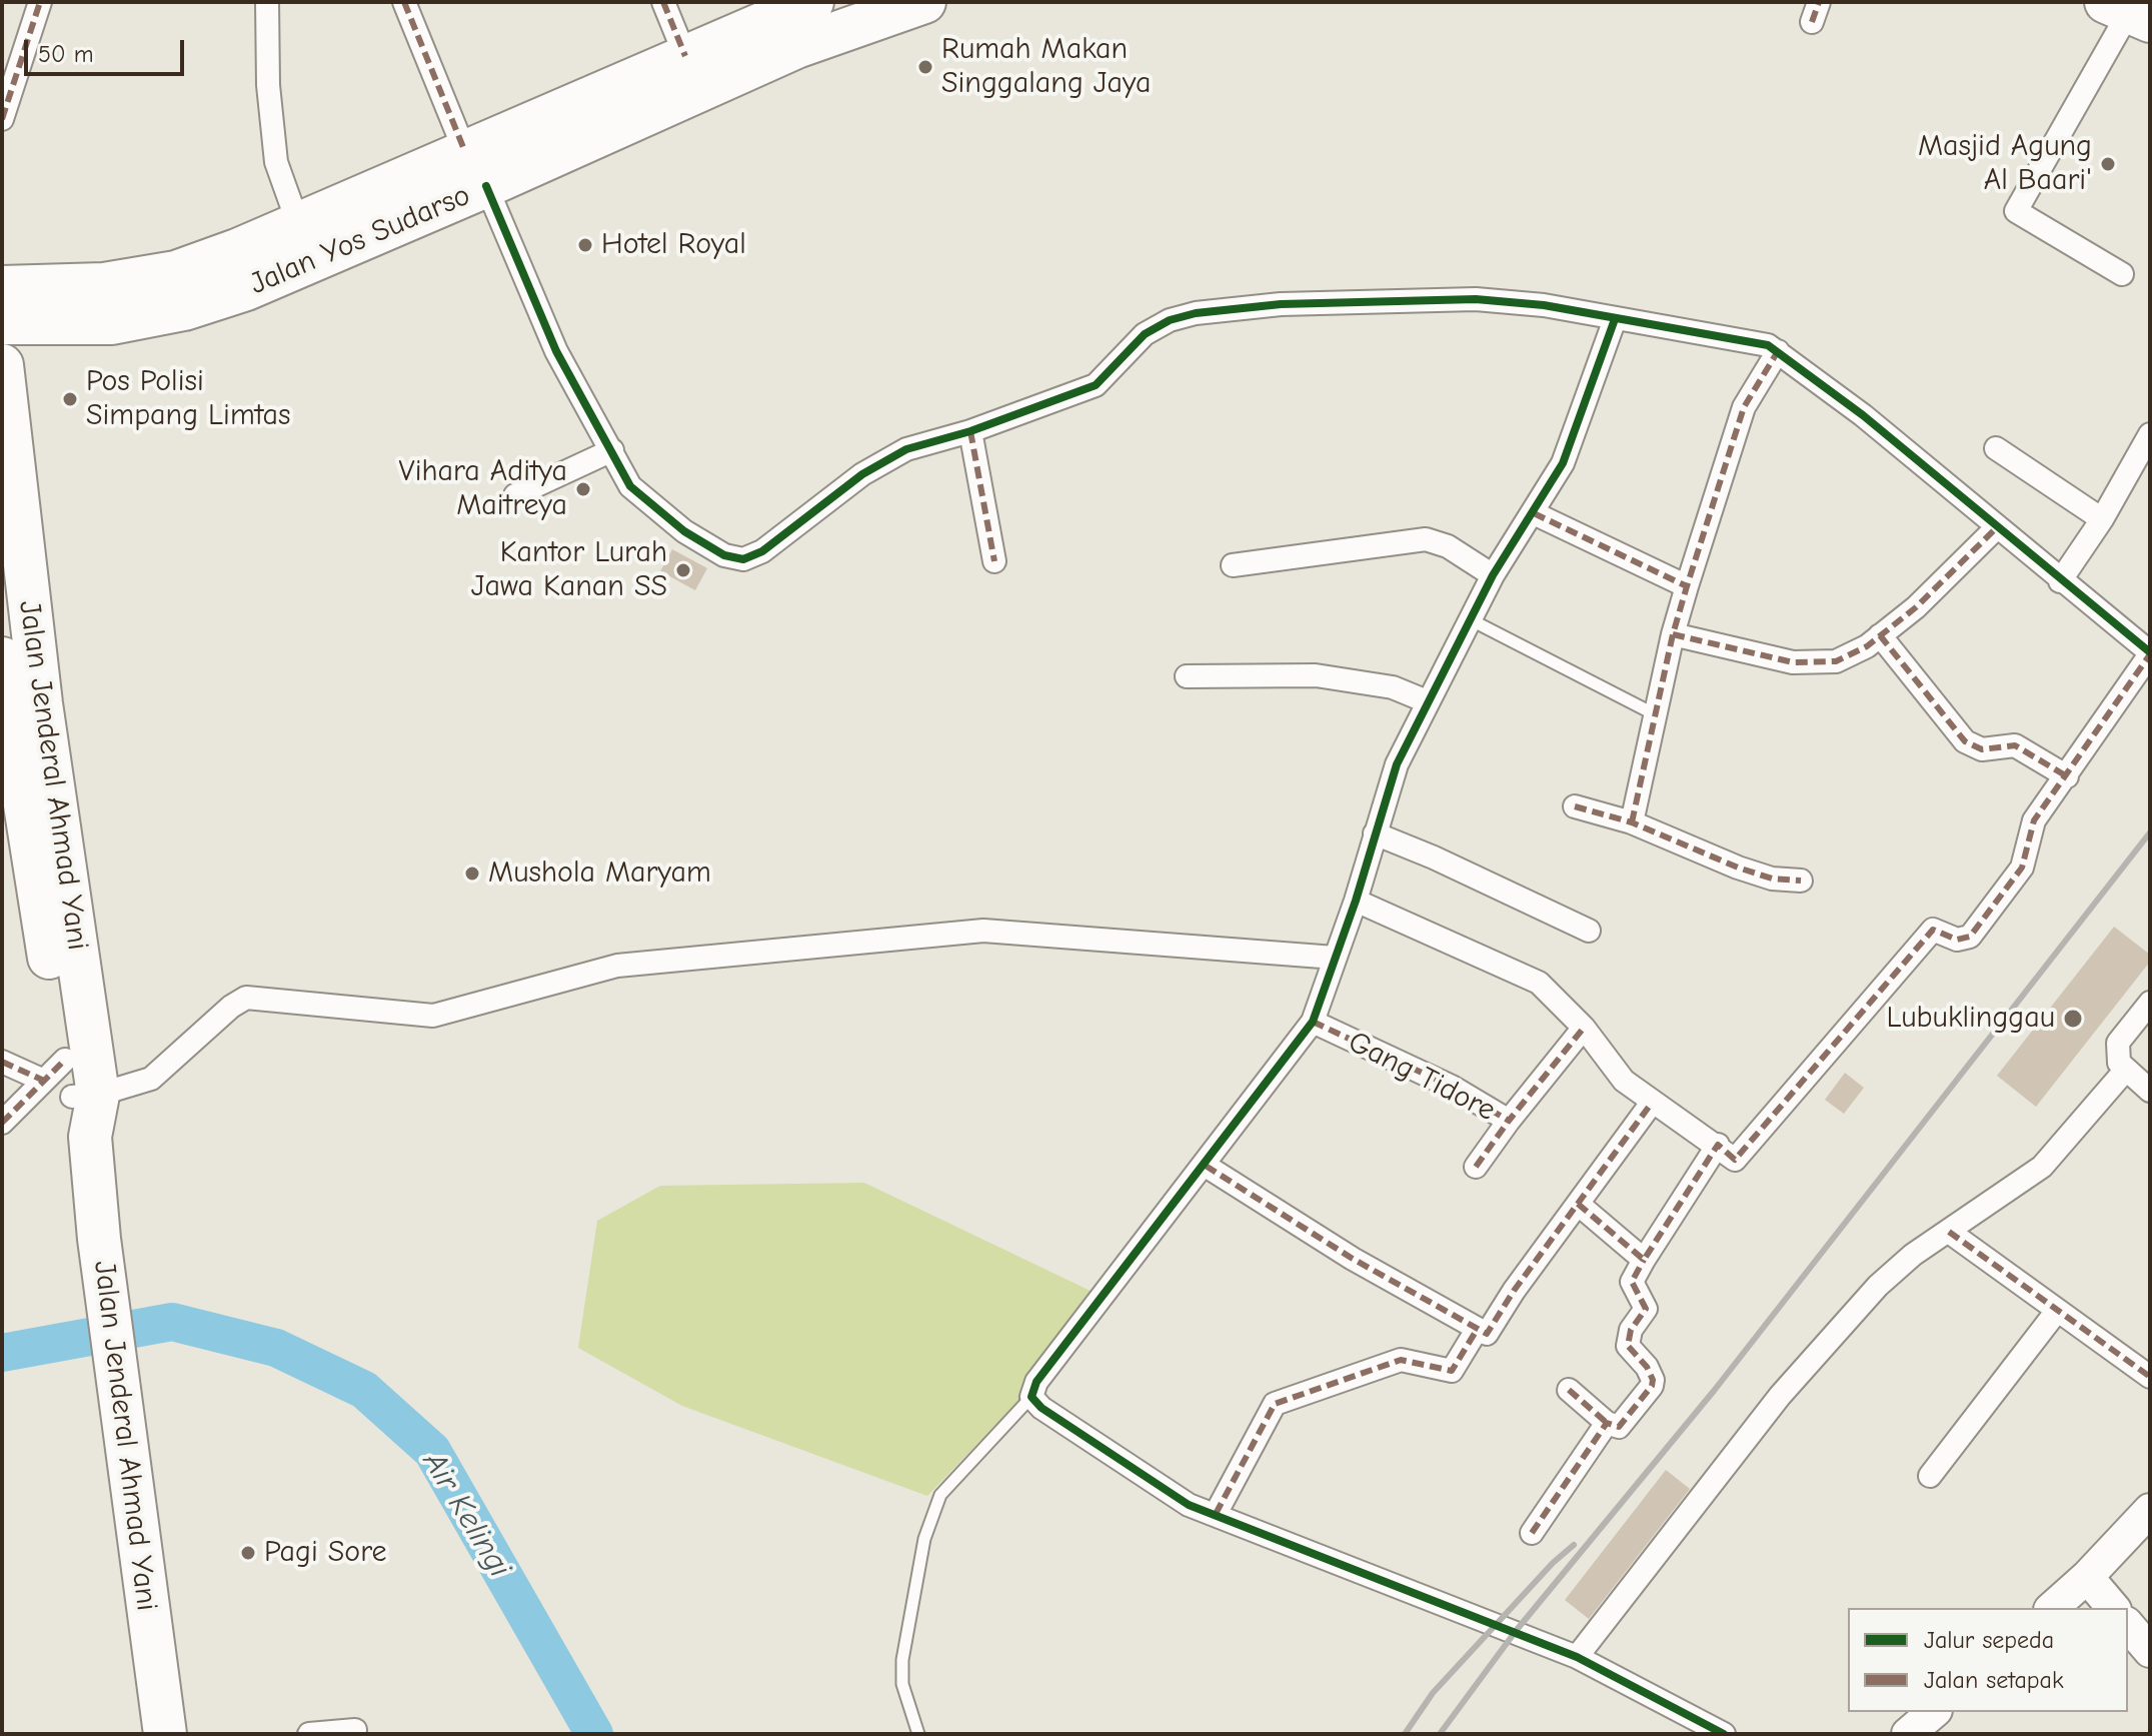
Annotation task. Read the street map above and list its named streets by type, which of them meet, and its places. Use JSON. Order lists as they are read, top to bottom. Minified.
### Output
{"streets":{"highway":["Jalan Yos Sudarso","Jalan Jenderal Ahmad Yani"],"street":["Gang Tidore"]},"water":["Air Kelingi"],"places":["Rumah Makan Singgalang Jaya","Masjid Agung Al Baari'","Hotel Royal","Pos Polisi Simpang Limtas","Vihara Aditya Maitreya","Kantor Lurah Jawa Kanan SS","Mushola Maryam","Lubuklinggau","Pagi Sore"],"legend":["Jalur sepeda","Jalan setapak"],"scale_bar":"50 m"}
